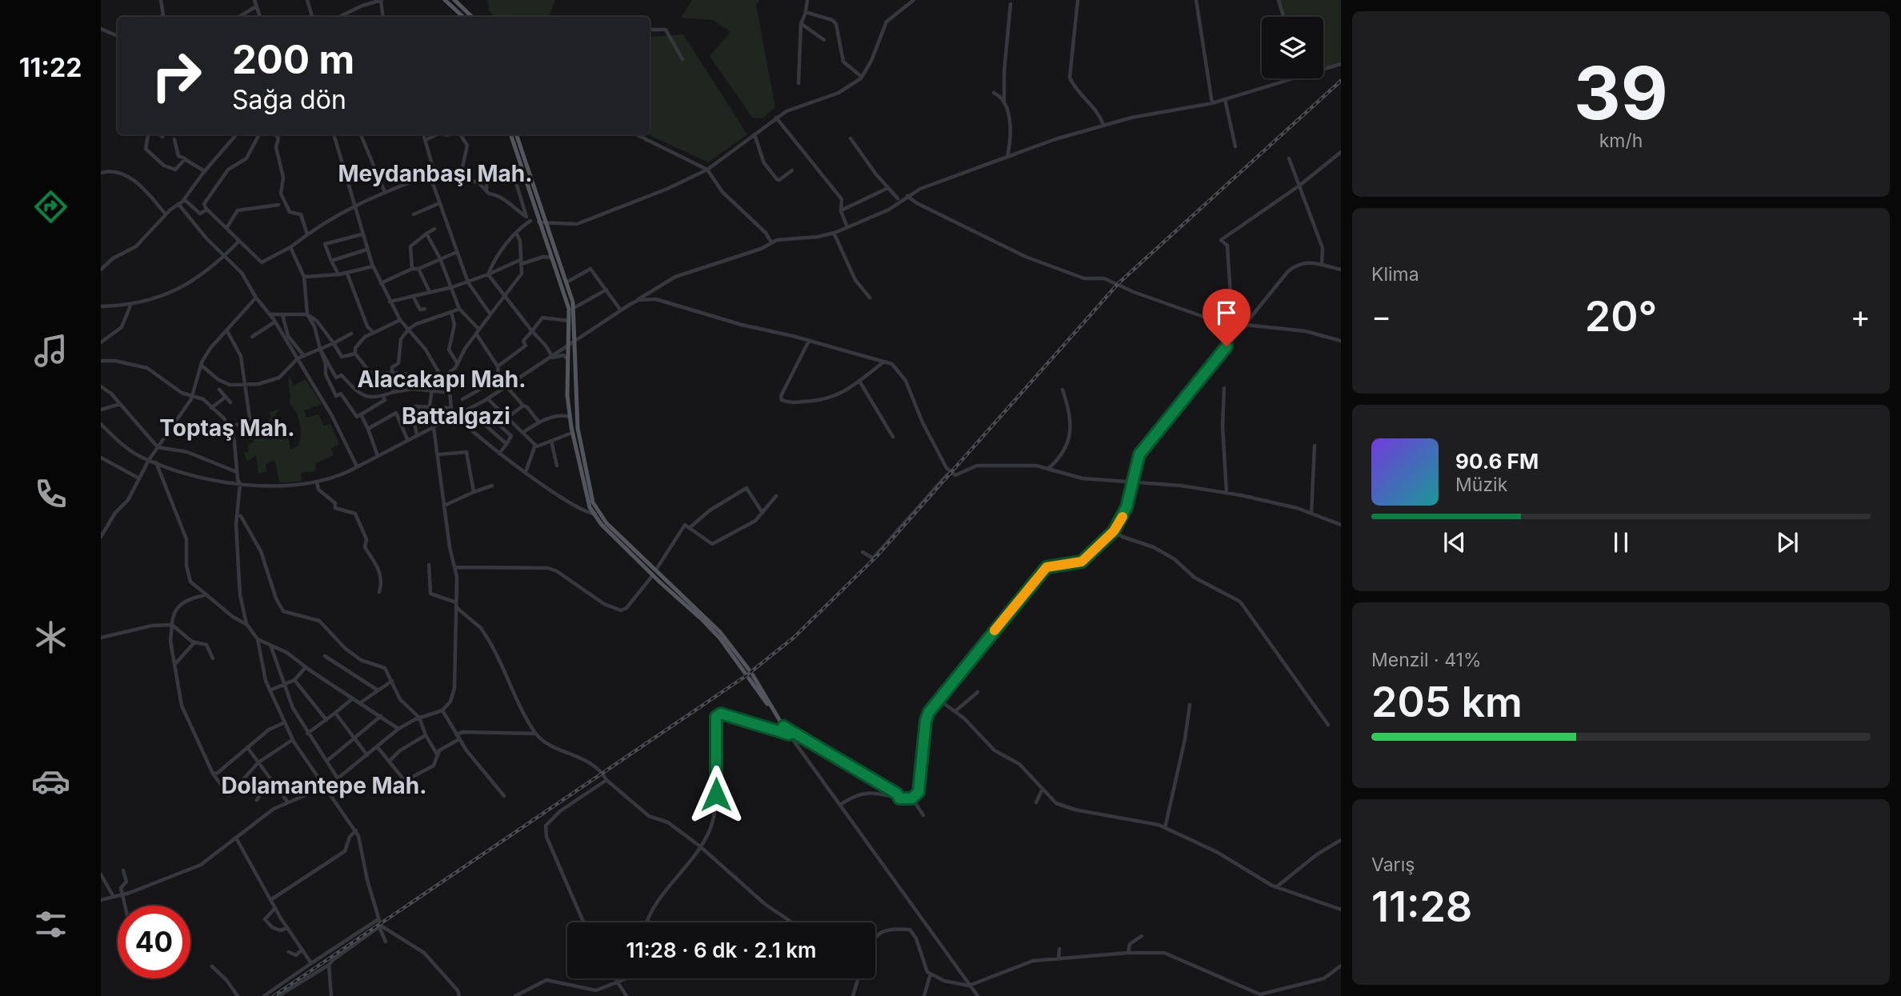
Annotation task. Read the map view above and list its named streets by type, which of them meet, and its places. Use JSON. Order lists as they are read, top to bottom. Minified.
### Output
{"districts":["Meydanbaşı Mah.","Alacakapı Mah.","Battalgazi","Toptaş Mah.","Dolamantepe Mah."],"page":{"tabs":"11:22","tile":[["39","km/h"],"Klima",["Menzil · 41%","205 km"],["Varış","11:28"]],"turn":["200 m","Sağa dön"],"heat":["−","20°","+"],"song":["90.6 FM","Müzik"],"limit":"40","trip":"11:28 · 6 dk · 2.1 km"}}
